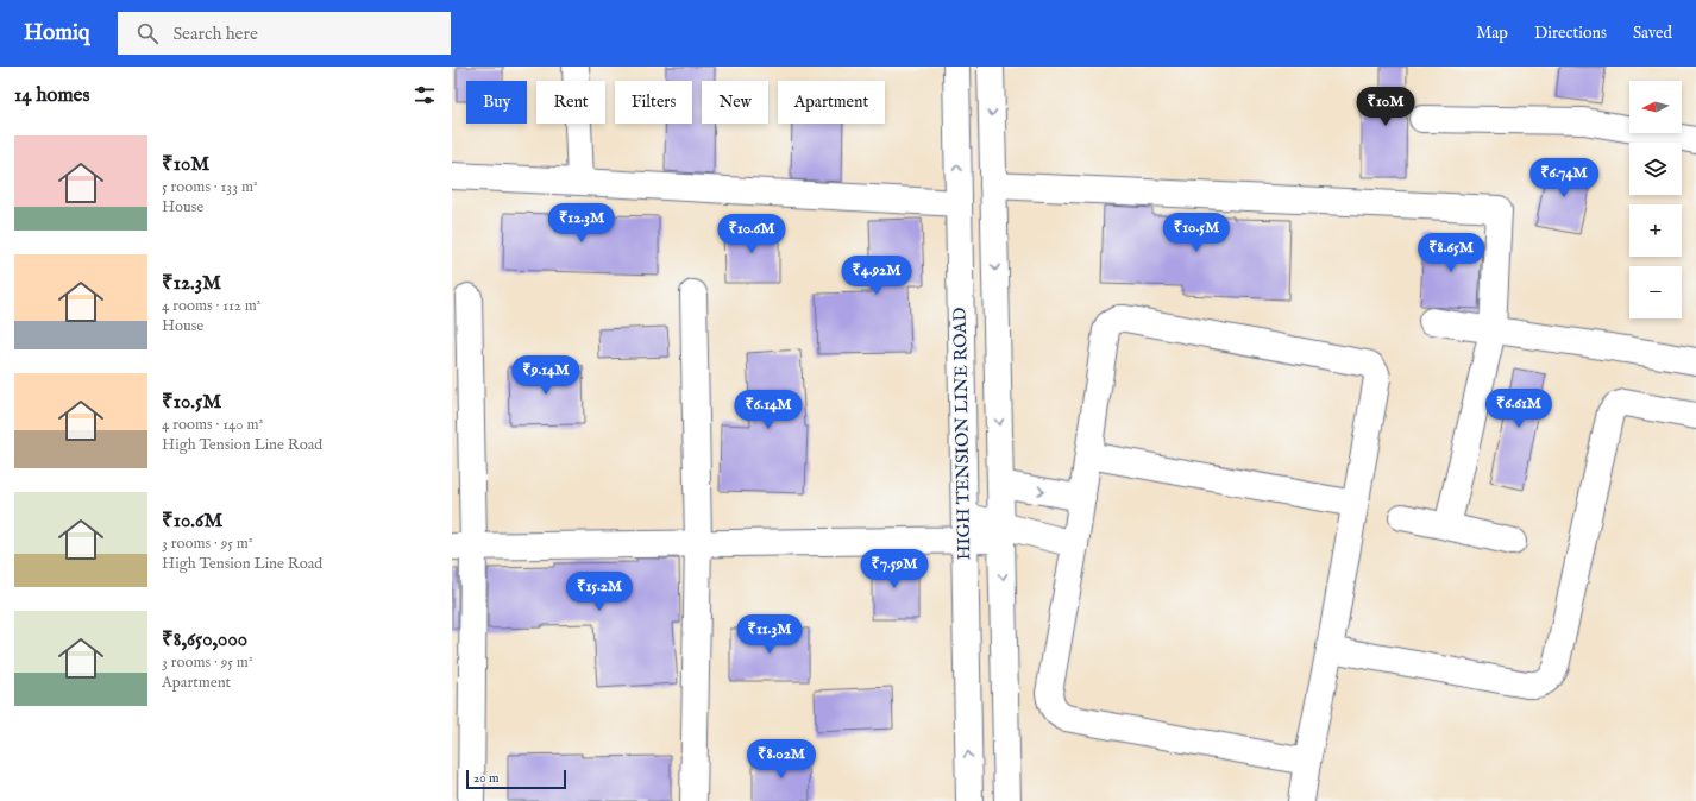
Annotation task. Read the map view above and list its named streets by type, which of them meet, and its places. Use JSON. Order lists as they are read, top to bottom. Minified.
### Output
{"streets":{"street":["HIGH TENSION LINE ROAD"]},"scale_bar":"20 m","north":"left","page":{"header":"Homiq","search":"Search here","nav":["Map","Directions","Saved"],"heading":"14 homes","map_buttons":["+","−"],"chip":["Buy","Rent","Filters","New","Apartment"],"price":["₹10M","₹6.74M","₹12.3M","₹10.5M","₹10.6M","₹8.65M","₹4.92M","₹9.14M","₹6.61M","₹6.14M","₹7.59M","₹15.2M","₹11.3M","₹8.02M"],"list":[{"name":"₹10M","note":"5 rooms · 133 m² · House"},{"name":"₹12.3M","note":"4 rooms · 112 m² · House"},{"name":"₹10.5M","note":"4 rooms · 140 m² · High Tension Line Road"},{"name":"₹10.6M","note":"3 rooms · 95 m² · High Tension Line Road"},{"name":"₹8,650,000","note":"3 rooms · 95 m² · Apartment"}],"scale":"20 m"}}
